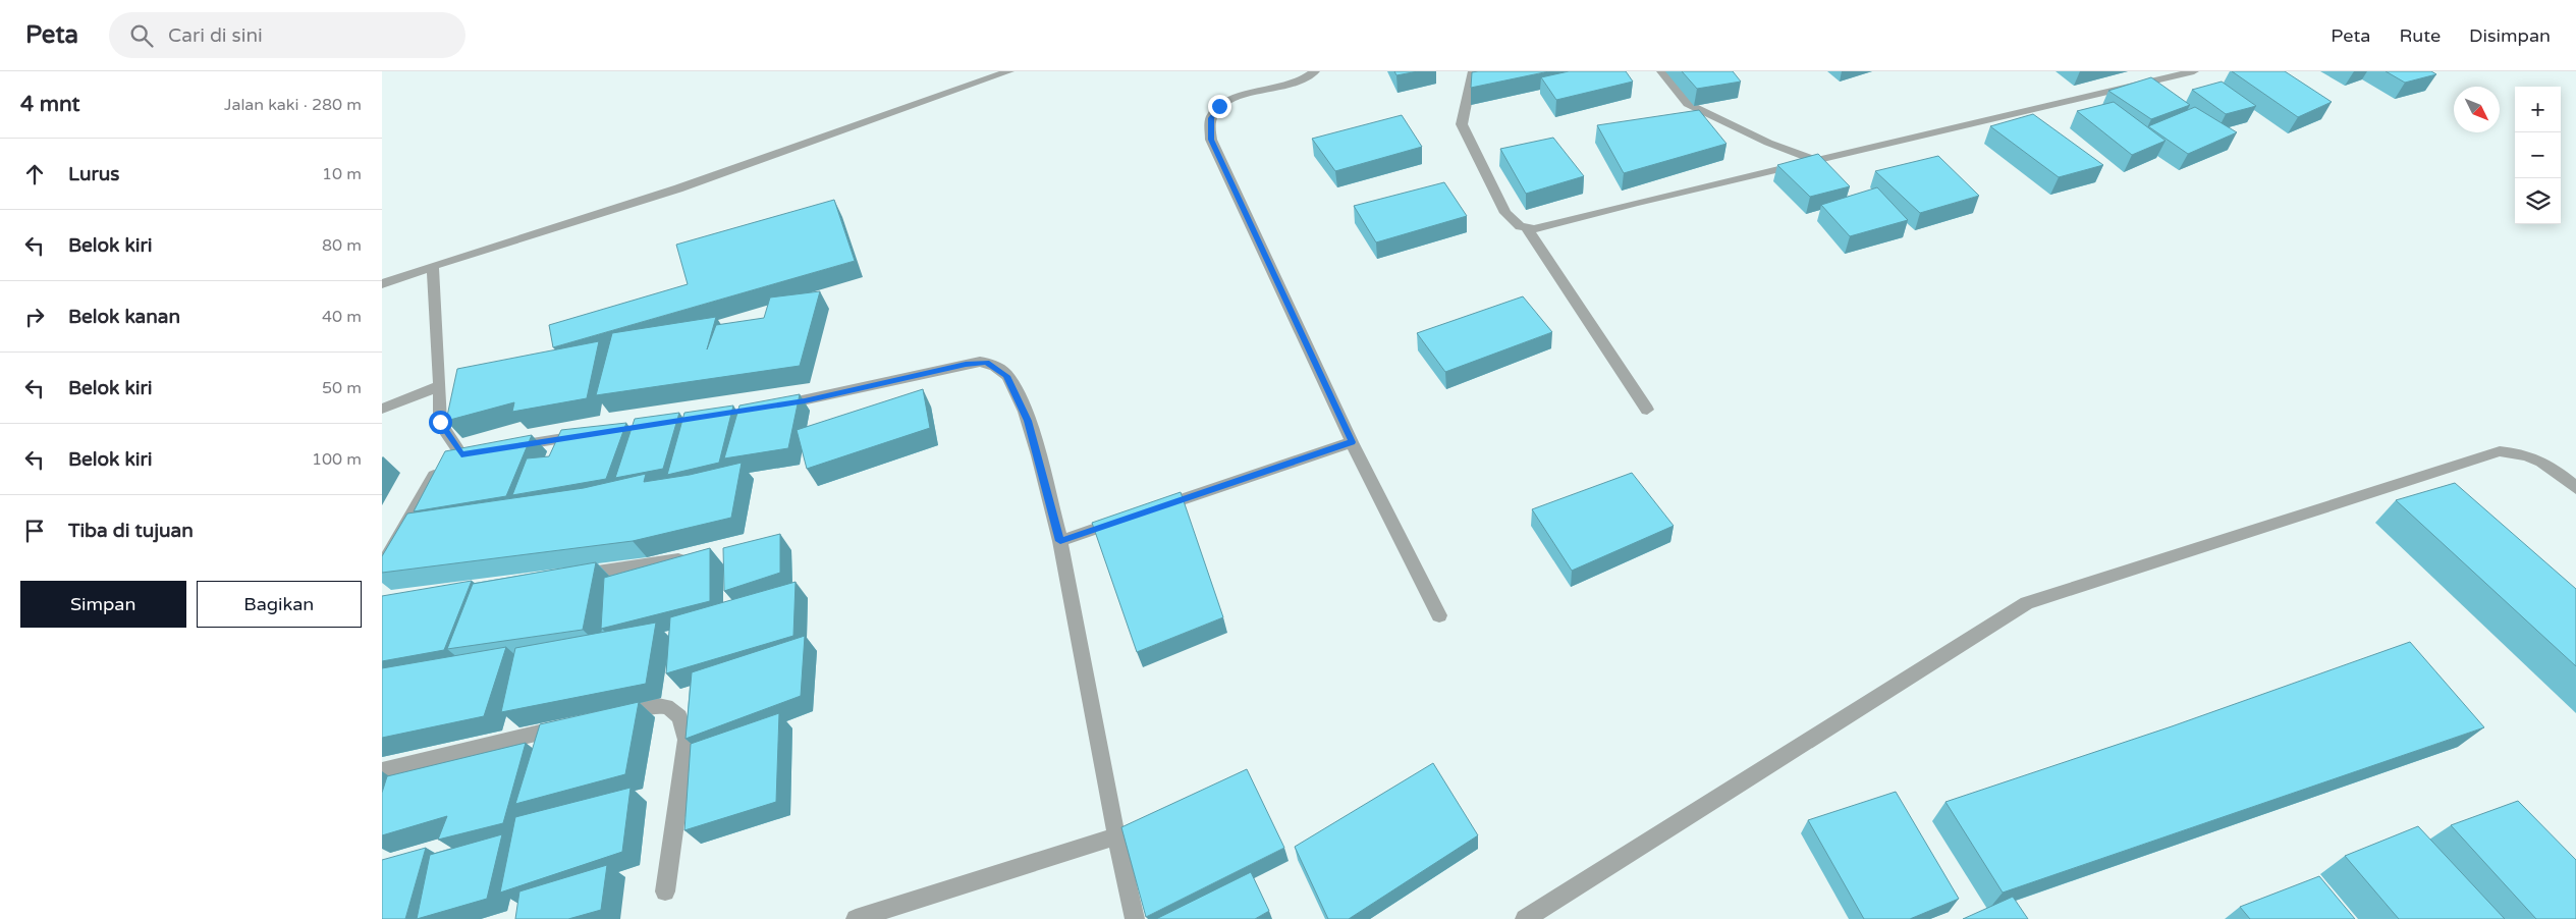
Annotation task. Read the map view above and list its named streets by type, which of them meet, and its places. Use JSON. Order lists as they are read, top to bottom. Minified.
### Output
{"north":"bottom right","page":{"header":"Peta","search":"Cari di sini","nav":["Peta","Rute","Disimpan"],"heading":["4 mnt","Jalan kaki · 280 m"],"map_buttons":["+","−"],"list":[["Lurus","10 m"],["Belok kiri","80 m"],["Belok kanan","40 m"],["Belok kiri","50 m"],["Belok kiri","100 m"],"Tiba di tujuan"],"buttons":["Simpan","Bagikan"]}}
